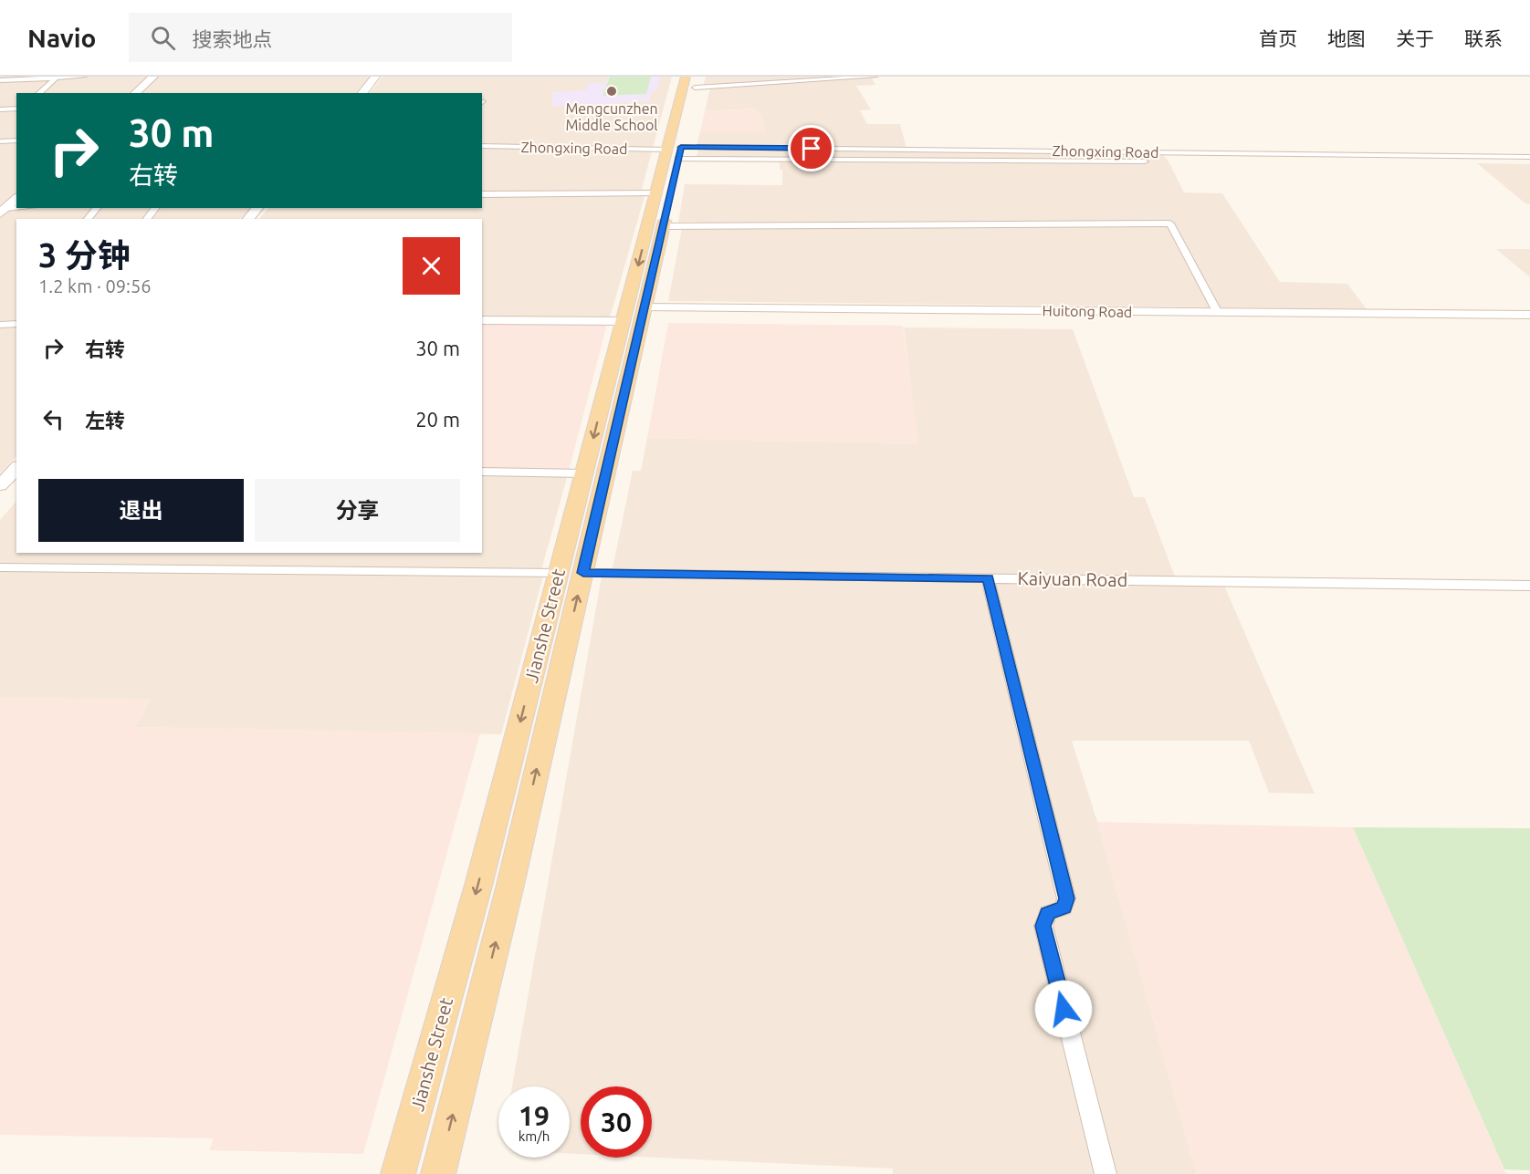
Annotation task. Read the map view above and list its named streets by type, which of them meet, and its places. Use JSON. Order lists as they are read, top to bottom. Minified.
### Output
{"streets":{"main road":["Jianshe Street"],"street":["Zhongxing Road","Huitong Road","Kaiyuan Road"]},"crossings":[["Zhongxing Road","Jianshe Street"],["Huitong Road","Jianshe Street"],["Kaiyuan Road","Jianshe Street"]],"places":["Mengcunzhen Middle School"],"page":{"header":"Navio","search":"搜索地点","nav":["首页","地图","关于","联系"],"turn":["30 m","右转"],"heading":["3 分钟","1.2 km · 09:56"],"list":[{"name":"右转","value":"30 m"},{"name":"左转","value":"20 m"}],"buttons":["退出","分享"],"speed":"19 km/h","limit":"30"}}
